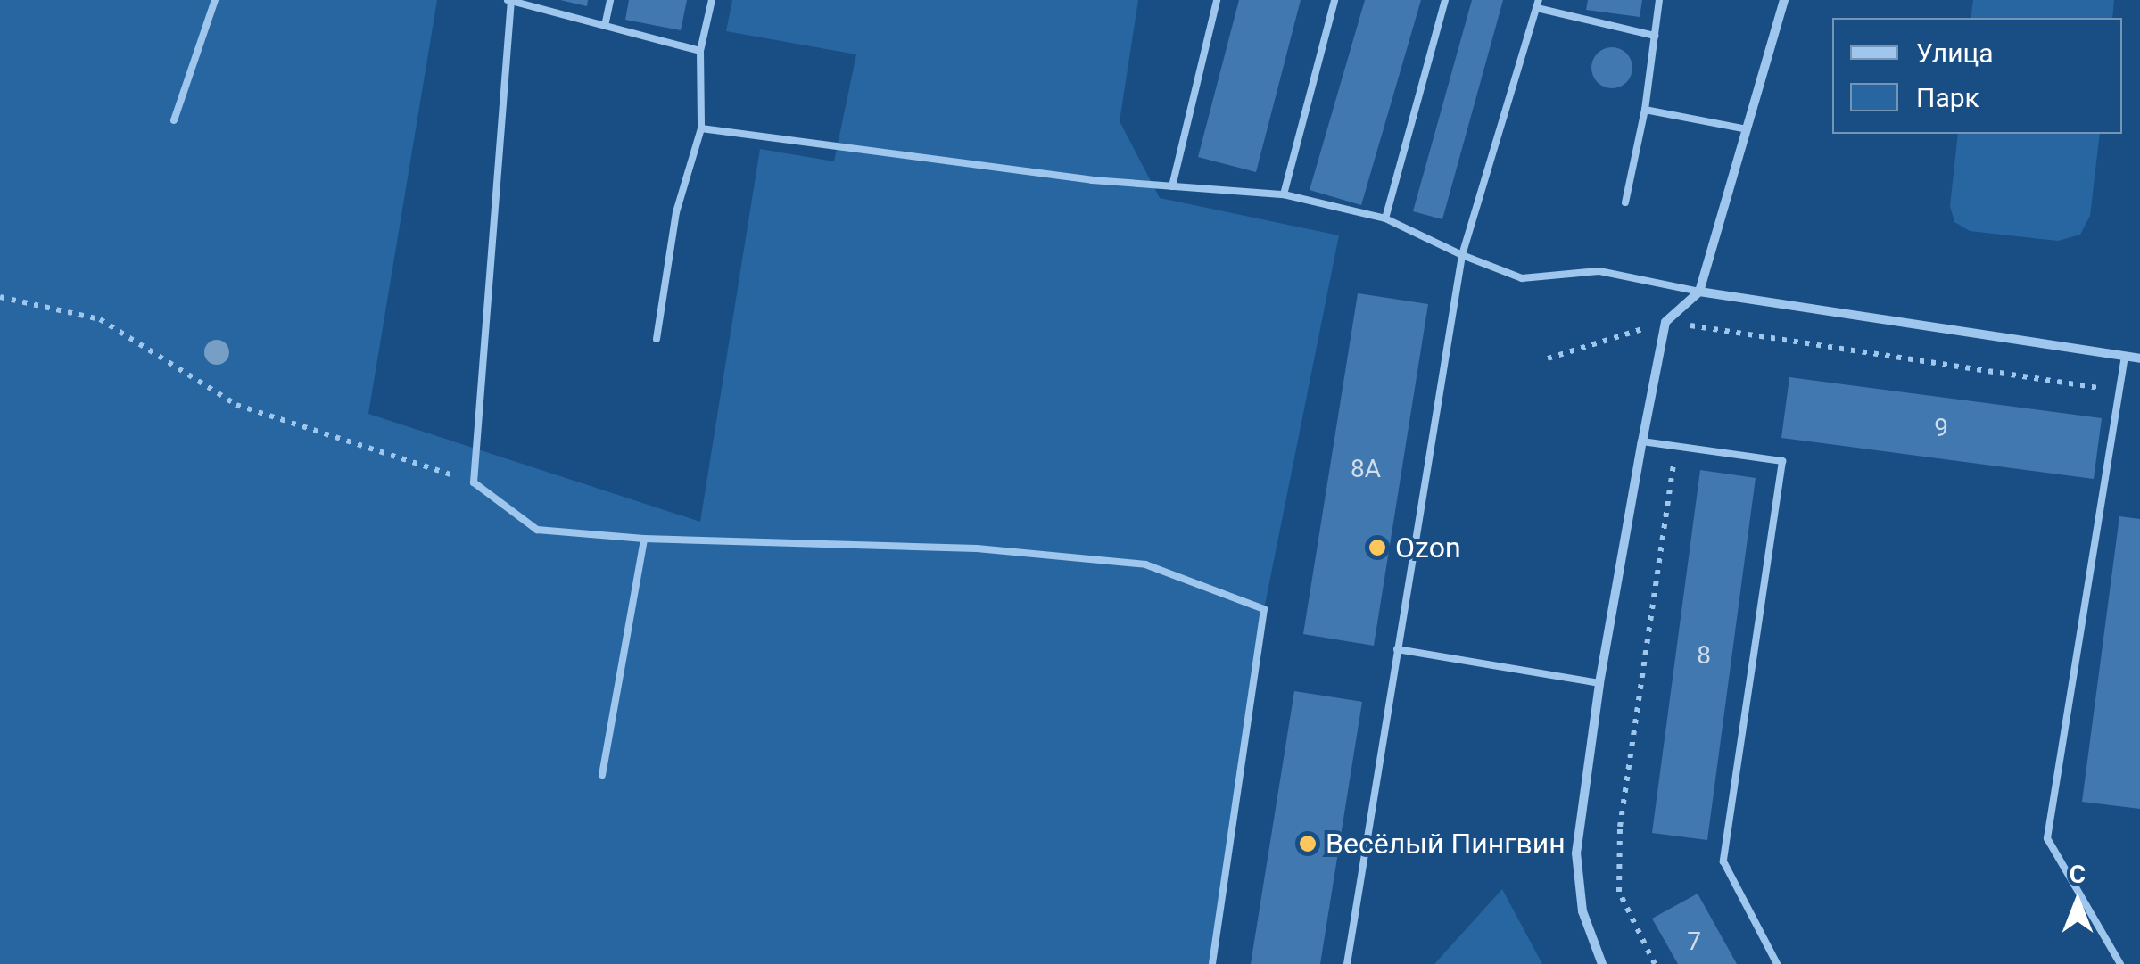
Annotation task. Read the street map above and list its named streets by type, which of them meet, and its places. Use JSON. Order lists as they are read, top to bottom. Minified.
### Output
{"places":["Ozon","Весёлый Пингвин"],"house_numbers":["9","8А","8","7"],"legend":["Улица","Парк"],"north":"top"}
